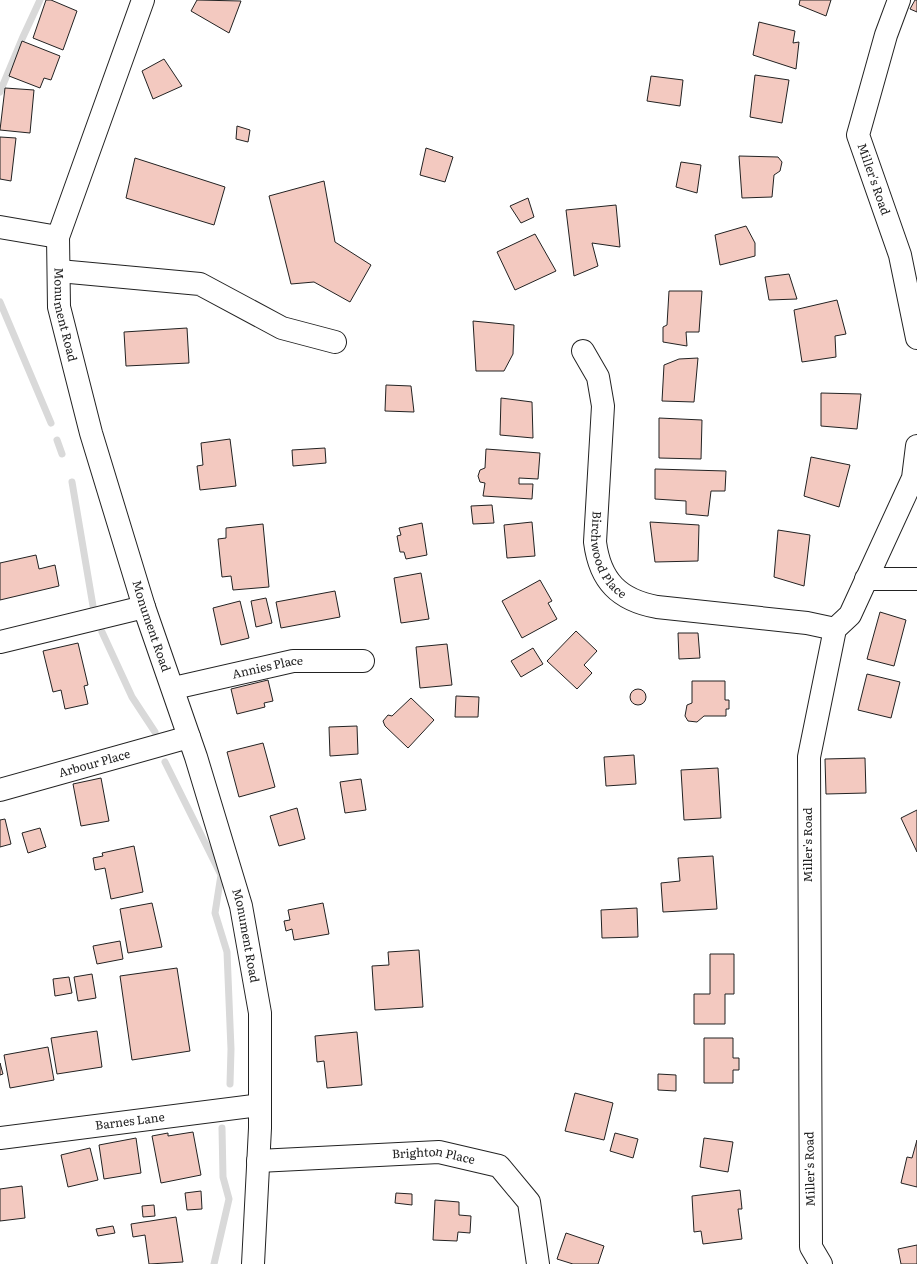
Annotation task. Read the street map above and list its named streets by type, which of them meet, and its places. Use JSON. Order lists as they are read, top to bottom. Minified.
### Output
{"streets":{"street":["Miller's Road","Monument Road","Birchwood Place","Annies Place","Arbour Place","Barnes Lane","Brighton Place"]},"crossings":[["Miller's Road","Birchwood Place"],["Monument Road","Annies Place"],["Monument Road","Arbour Place"],["Monument Road","Barnes Lane"],["Monument Road","Brighton Place"]]}
